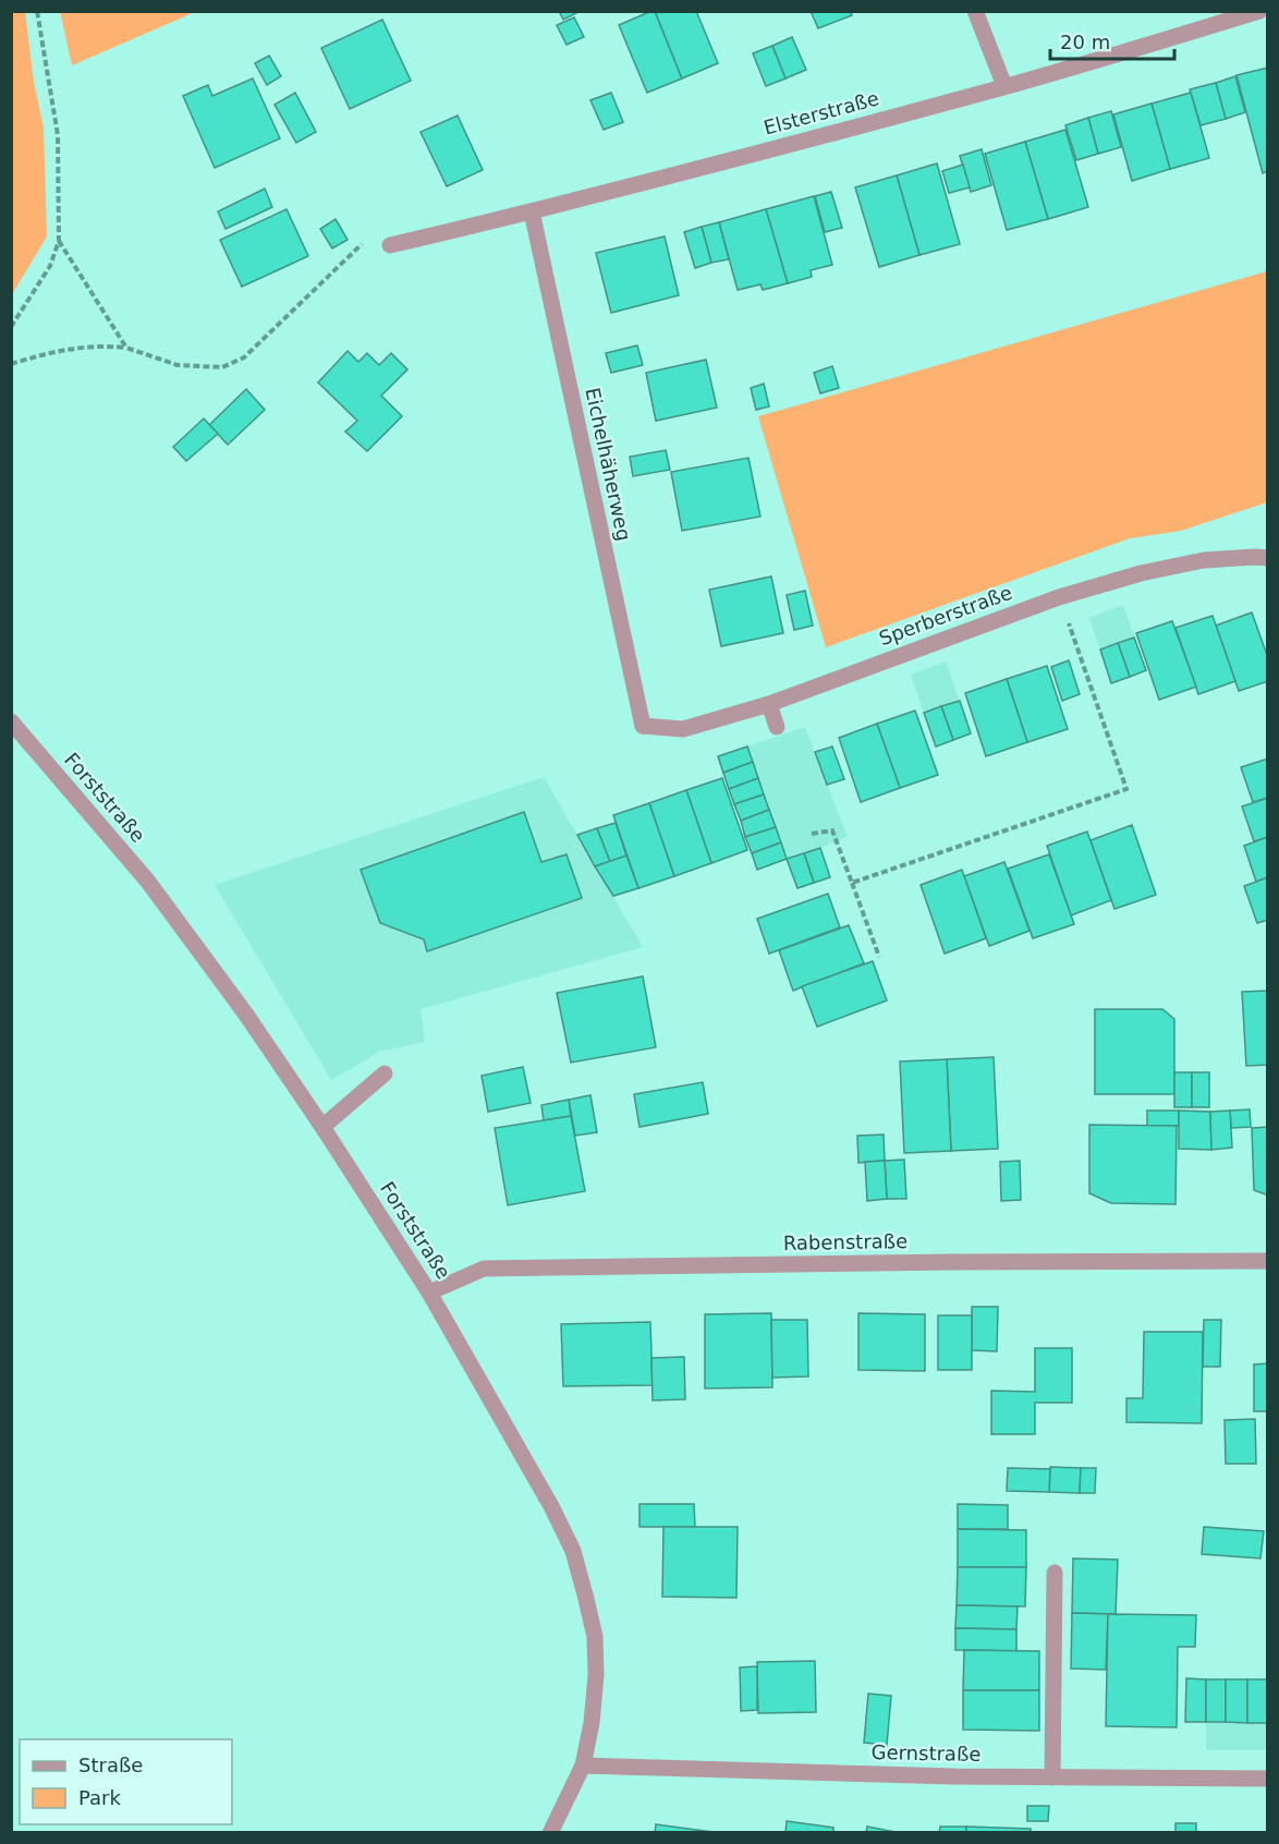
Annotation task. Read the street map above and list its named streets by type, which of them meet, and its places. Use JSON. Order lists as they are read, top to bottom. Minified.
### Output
{"streets":{"street":["Elsterstraße","Eichelhäherweg","Sperberstraße","Forststraße","Rabenstraße","Gernstraße"]},"crossings":[["Elsterstraße","Eichelhäherweg"],["Eichelhäherweg","Sperberstraße"],["Forststraße","Rabenstraße"],["Forststraße","Gernstraße"]],"legend":["Straße","Park"],"scale_bar":"20 m"}
